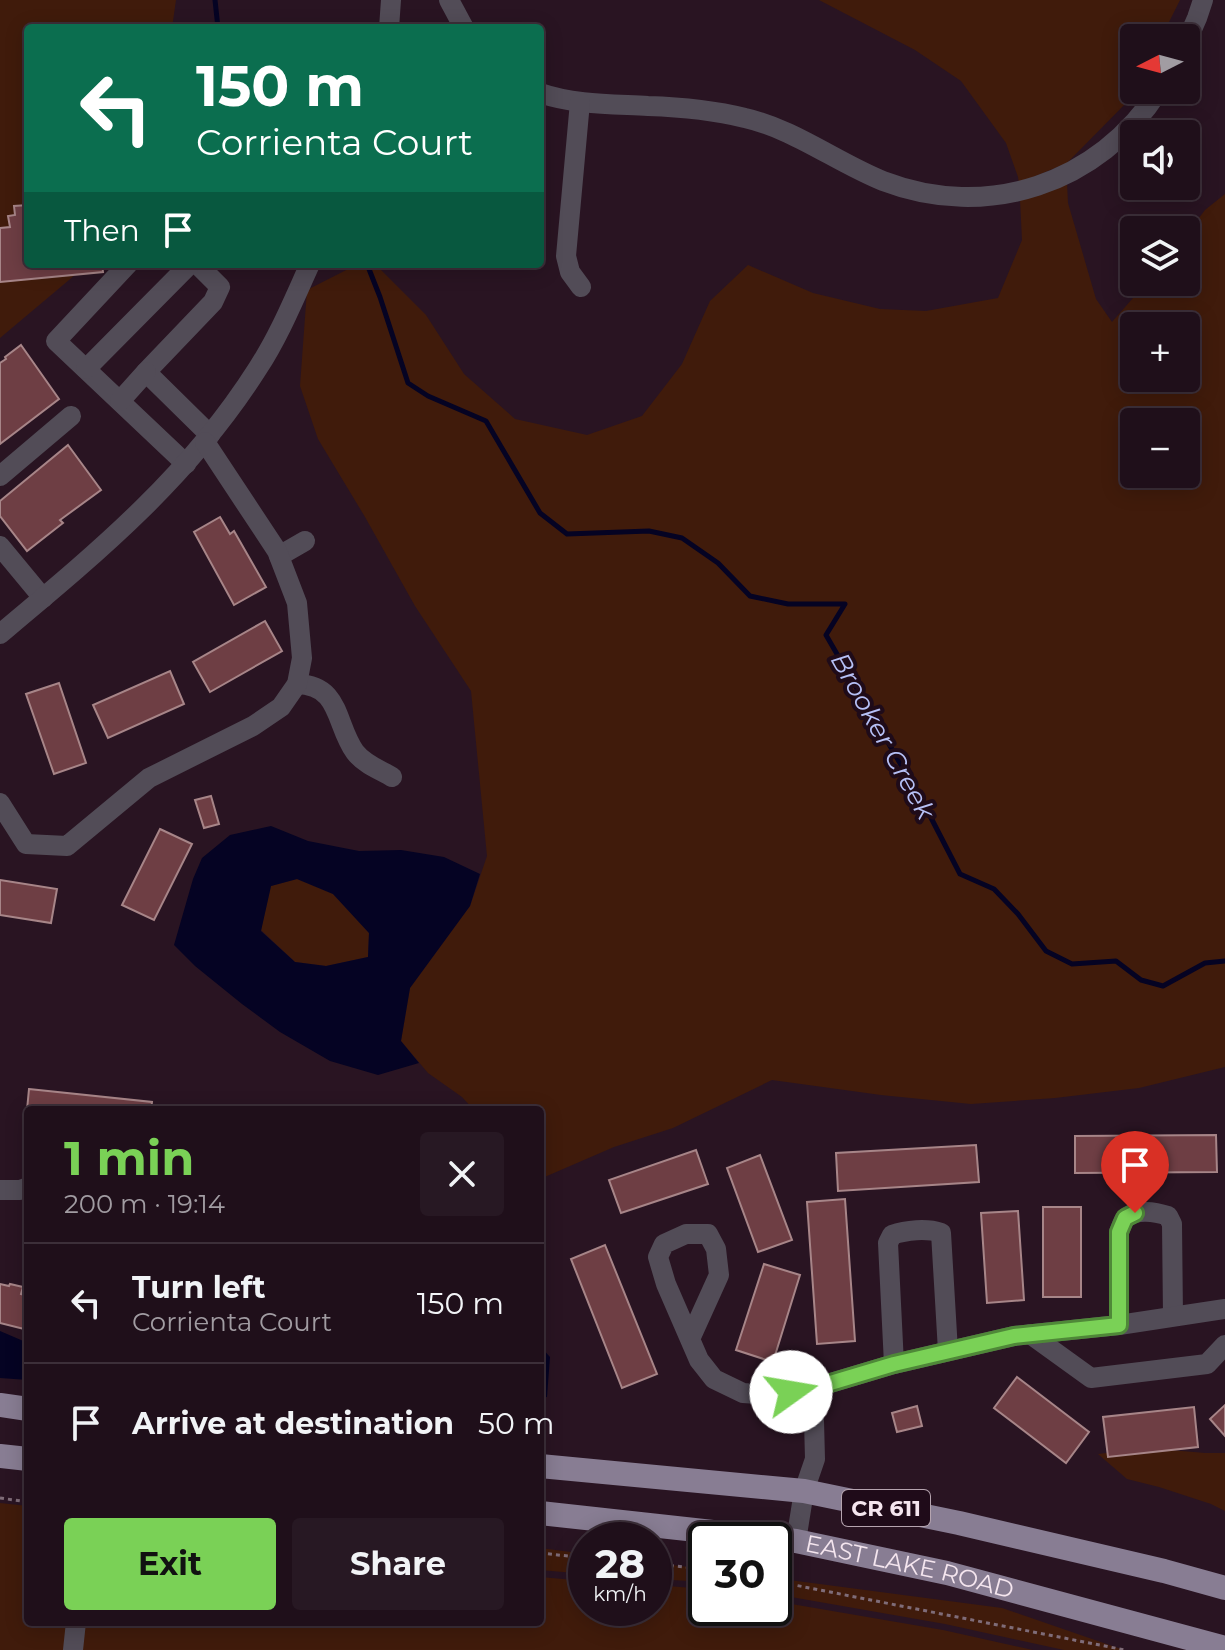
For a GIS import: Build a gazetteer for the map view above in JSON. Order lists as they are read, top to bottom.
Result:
{
  "streets": {
    "main road": ["CR 611", "EAST LAKE ROAD"]
  },
  "water": ["Brooker Creek"],
  "north": "left",
  "page": {
    "map_buttons": ["+", "−"],
    "turn": ["150 m", "Corrienta Court"],
    "then": "Then",
    "heading": ["1 min", "200 m · 19:14"],
    "list": [
      {
        "name": "Turn left",
        "note": "Corrienta Court",
        "value": "150 m"
      },
      {
        "name": "Arrive at destination",
        "value": "50 m"
      }
    ],
    "buttons": ["Exit", "Share"],
    "speed": "28 km/h",
    "limit": "30"
  }
}
